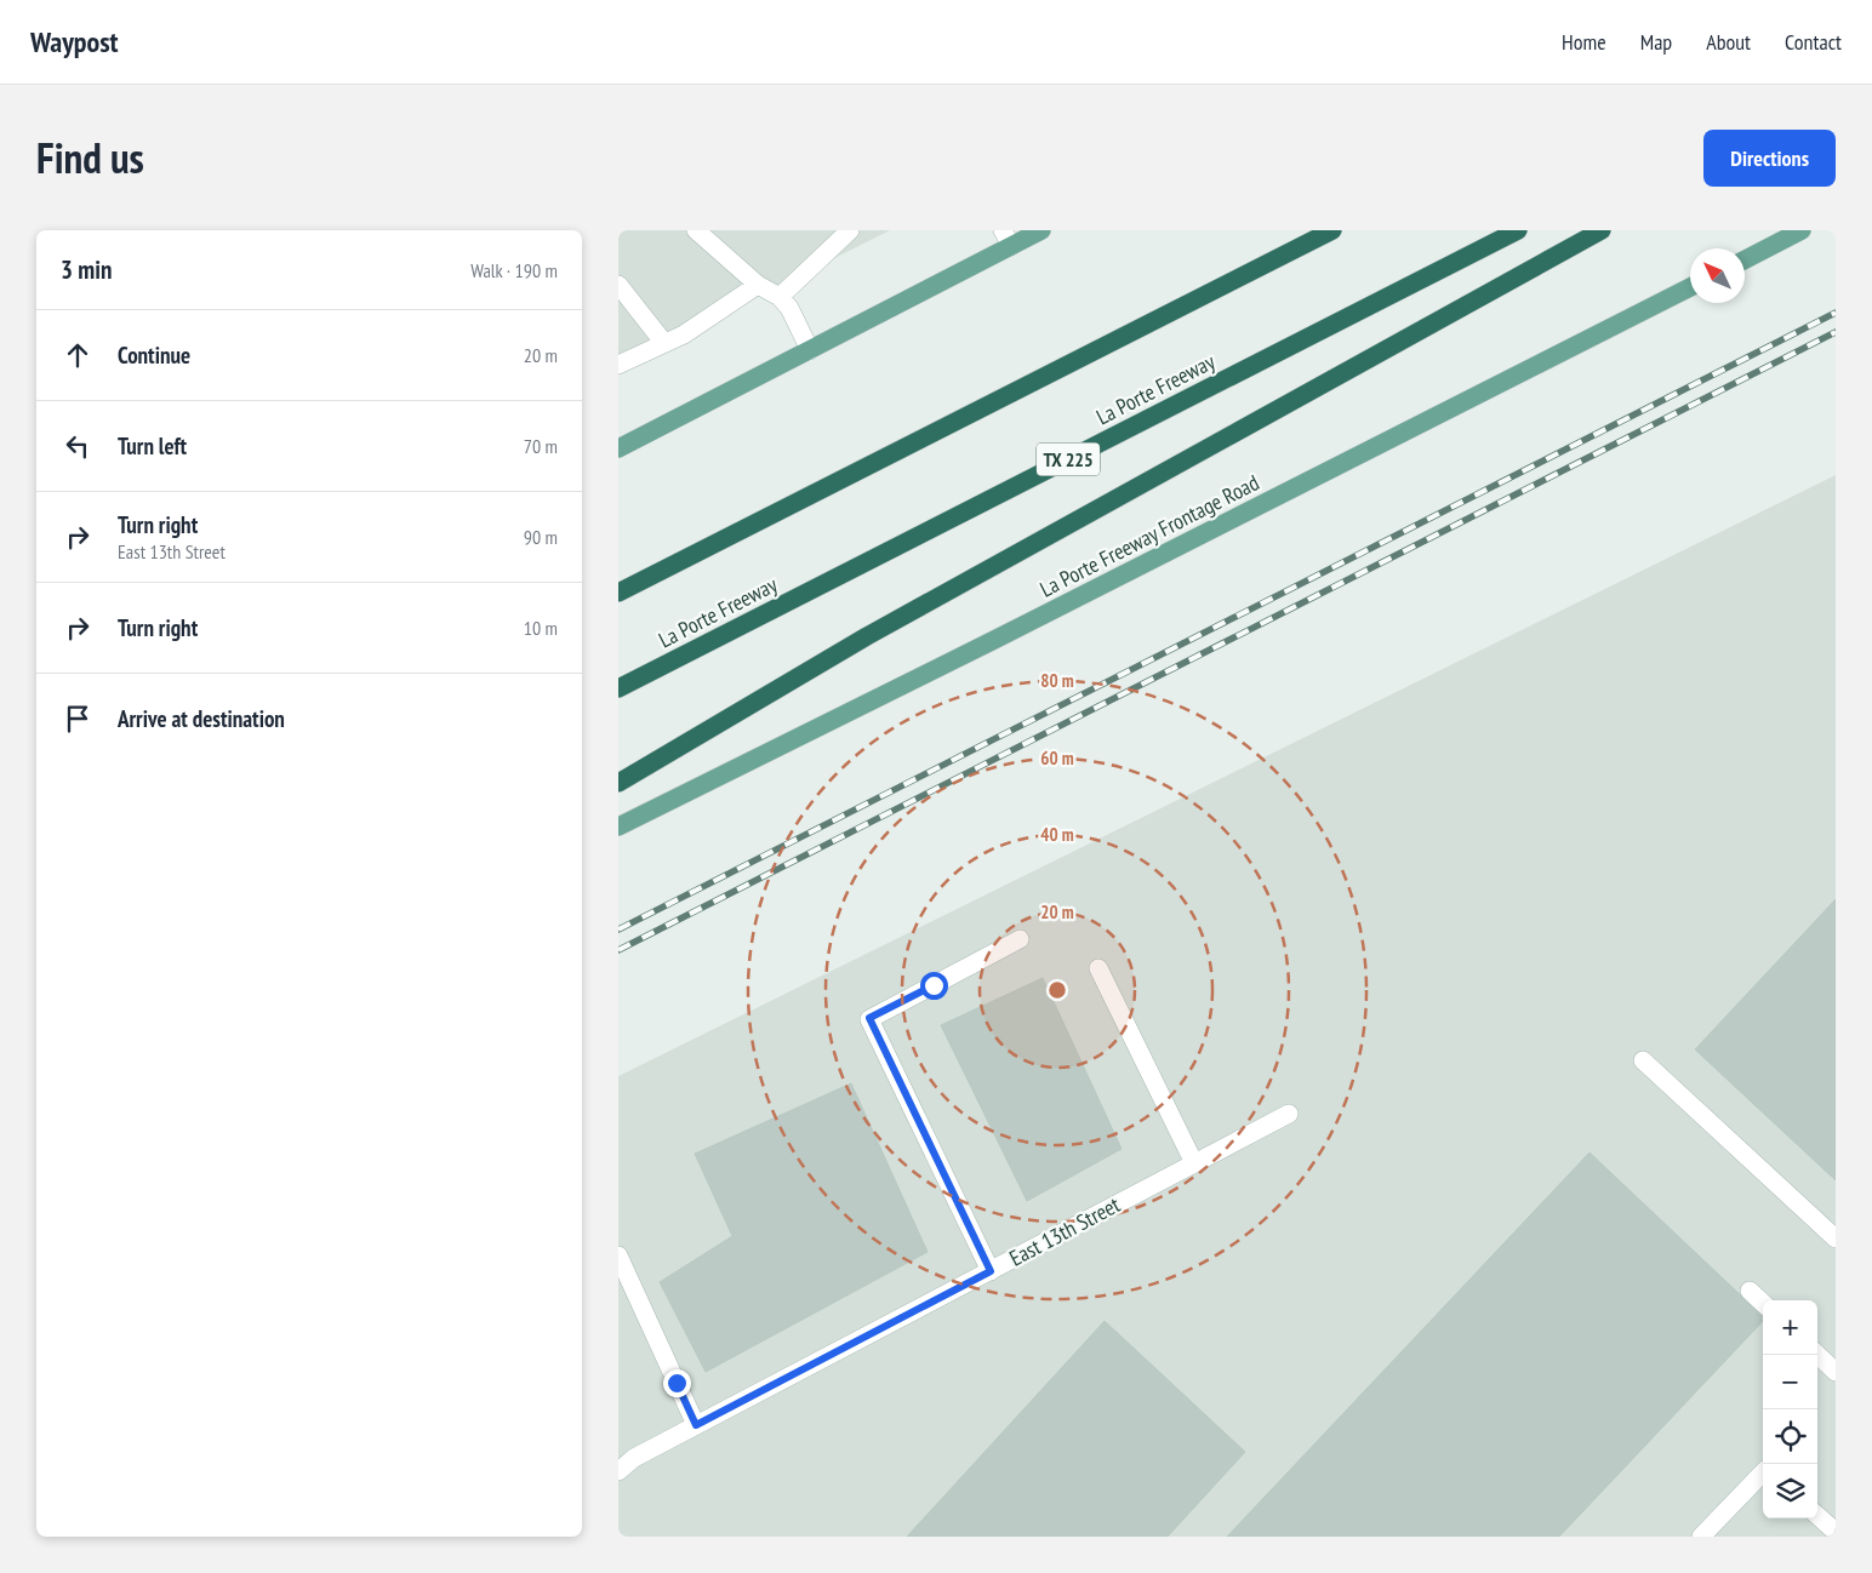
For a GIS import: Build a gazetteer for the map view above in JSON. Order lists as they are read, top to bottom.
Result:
{
  "streets": {
    "highway": ["La Porte Freeway", "TX 225"],
    "main road": ["La Porte Freeway Frontage Road"],
    "street": ["East 13th Street"]
  },
  "north": "top left",
  "page": {
    "header": "Waypost",
    "nav": [
      "Home",
      "Map",
      "About",
      "Contact"
    ],
    "title": "Find us",
    "buttons": "Directions",
    "heading": ["3 min", "Walk · 190 m"],
    "list": [
      ["Continue", "20 m"],
      ["Turn left", "70 m"],
      ["Turn right", "East 13th Street", "90 m"],
      ["Turn right", "10 m"],
      "Arrive at destination"
    ],
    "map_buttons": ["+", "−"]
  },
  "rings": [
    "80 m",
    "60 m",
    "40 m",
    "20 m"
  ]
}
